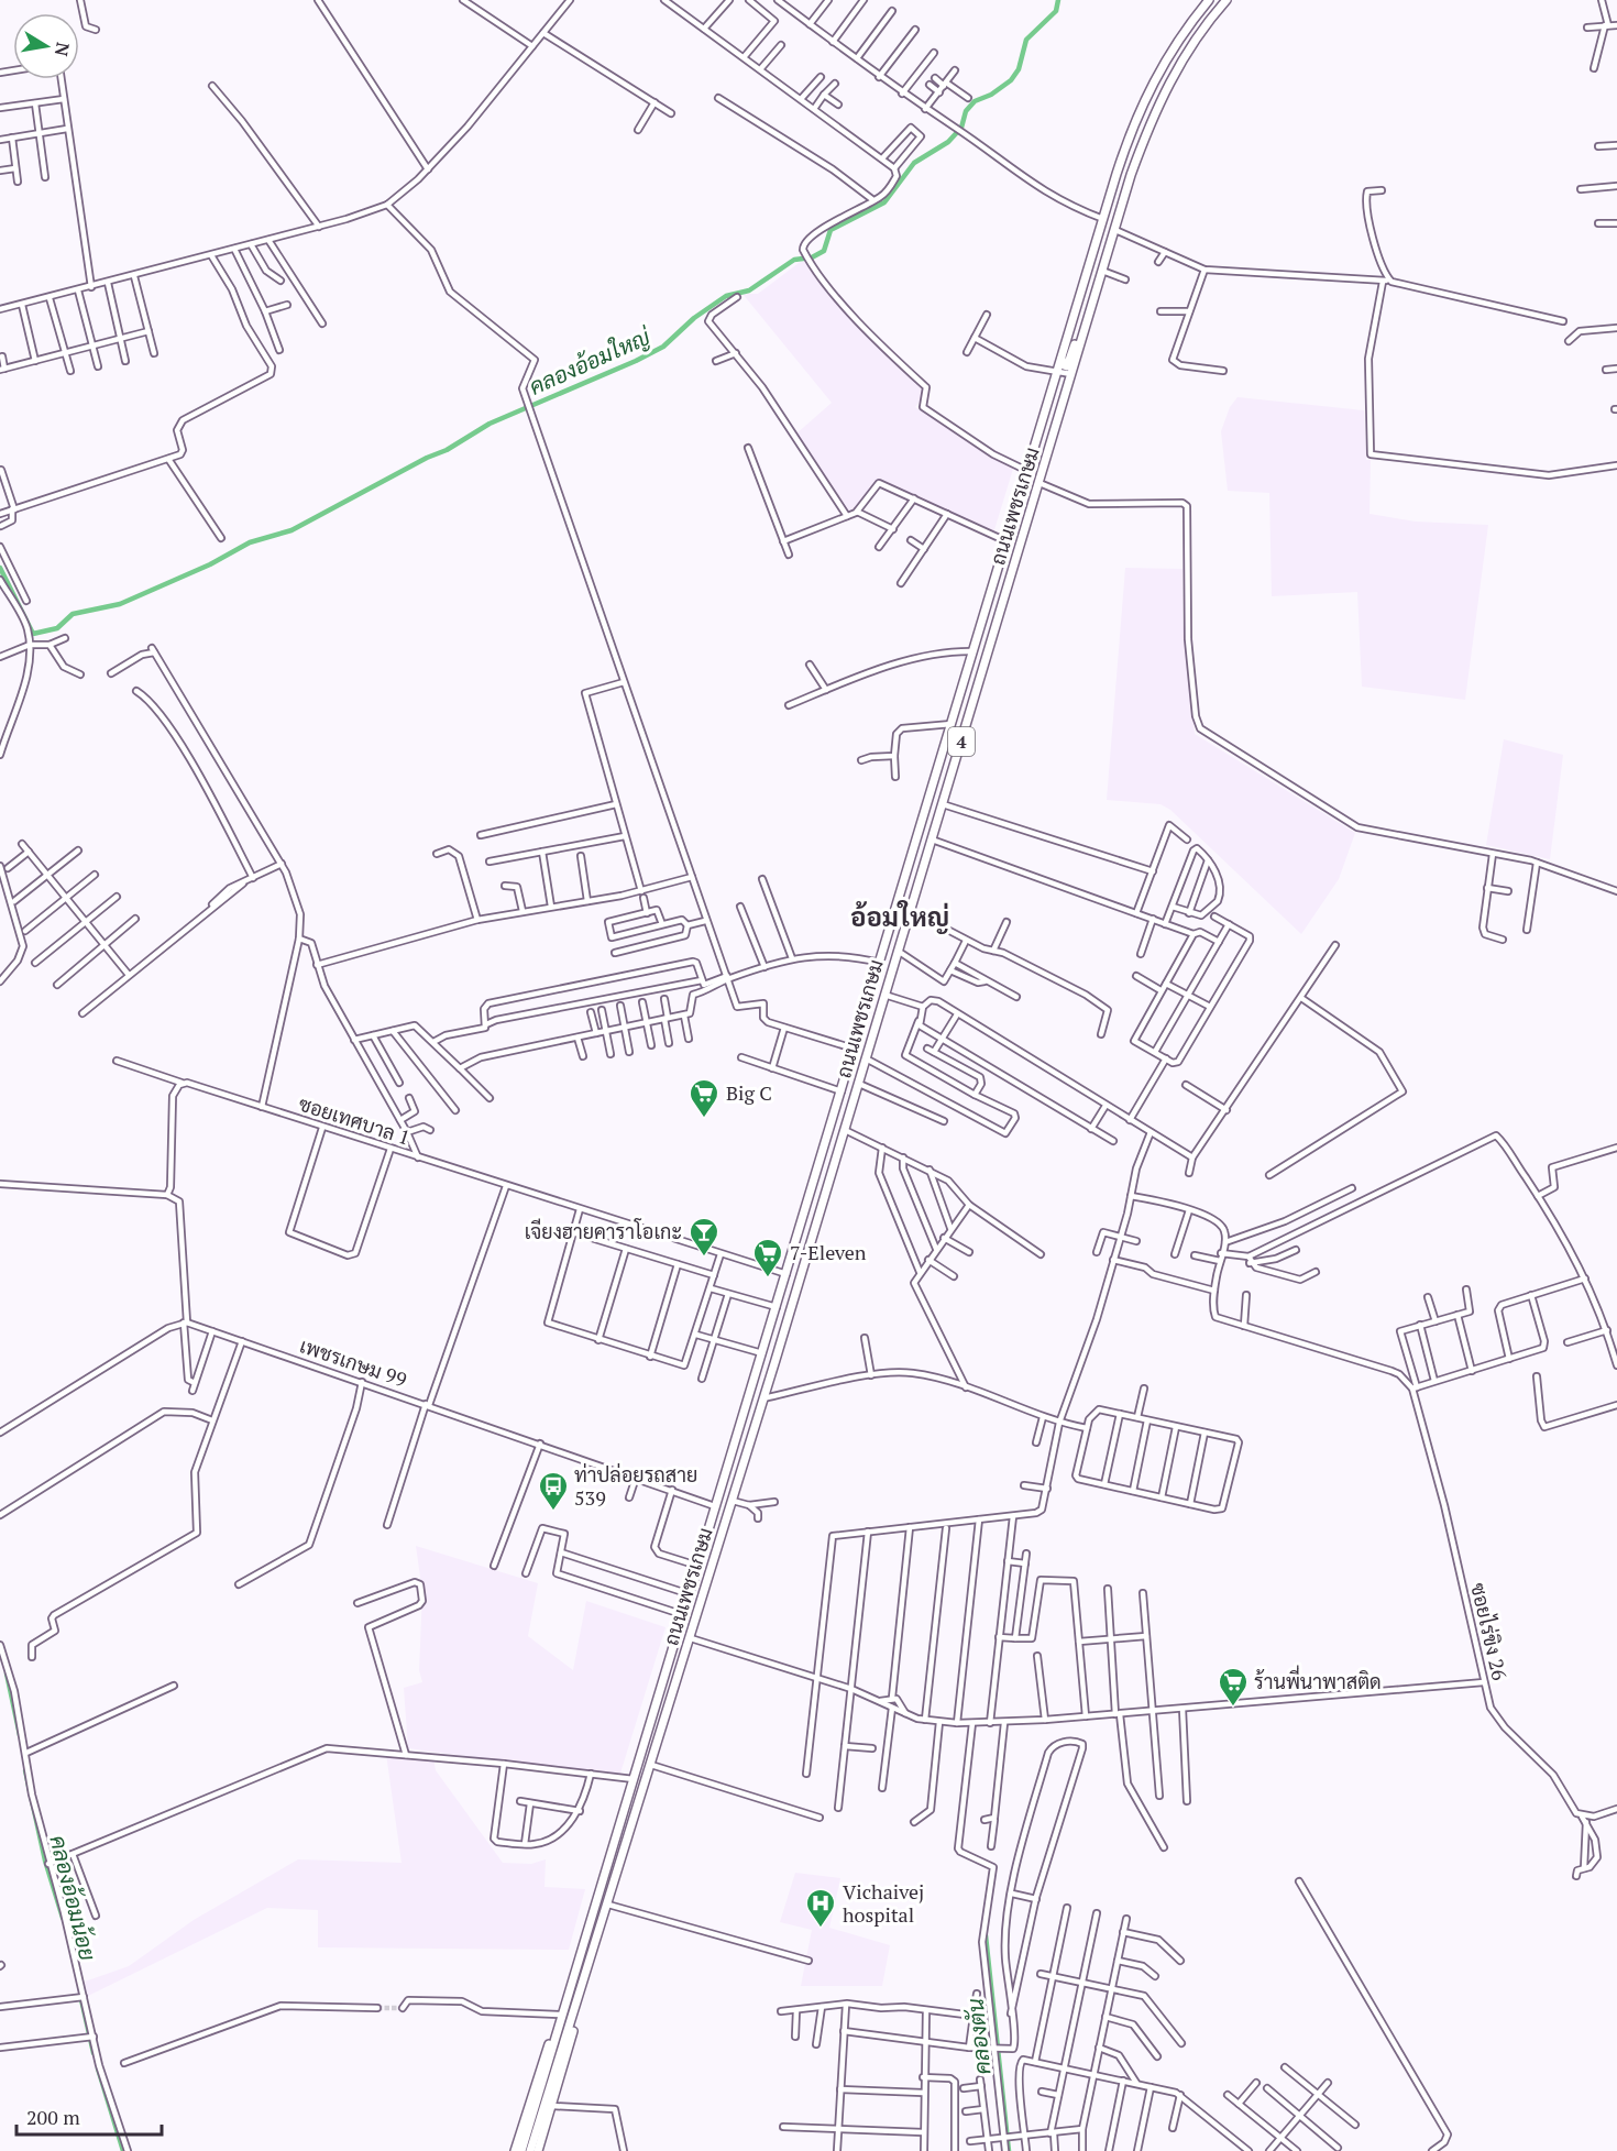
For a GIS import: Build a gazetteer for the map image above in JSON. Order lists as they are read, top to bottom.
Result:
{
  "streets": {
    "main road": ["ถนนเพชรเกษม", "4"],
    "street": ["ซอยเทศบาล 1", "เพชรเกษม 99", "ซอยไร่ขิง 26"]
  },
  "crossings": [
    ["ถนนเพชรเกษม", "ซอยเทศบาล 1"],
    ["ถนนเพชรเกษม", "เพชรเกษม 99"]
  ],
  "districts": ["อ้อมใหญ่"],
  "water": ["คลองอ้อมใหญ่", "คลองอ้อมน้อย", "คลองตัน"],
  "places": {
    "supermarket": ["Big C", "7-Eleven", "ร้านพี่นาพาสติด"],
    "bar": ["เจียงฮายคาราโอเกะ"],
    "bus stop": ["ท่าปล่อยรถสาย 539"],
    "hospital": ["Vichaivej hospital"]
  },
  "scale_bar": "200 m",
  "north": "right"
}
